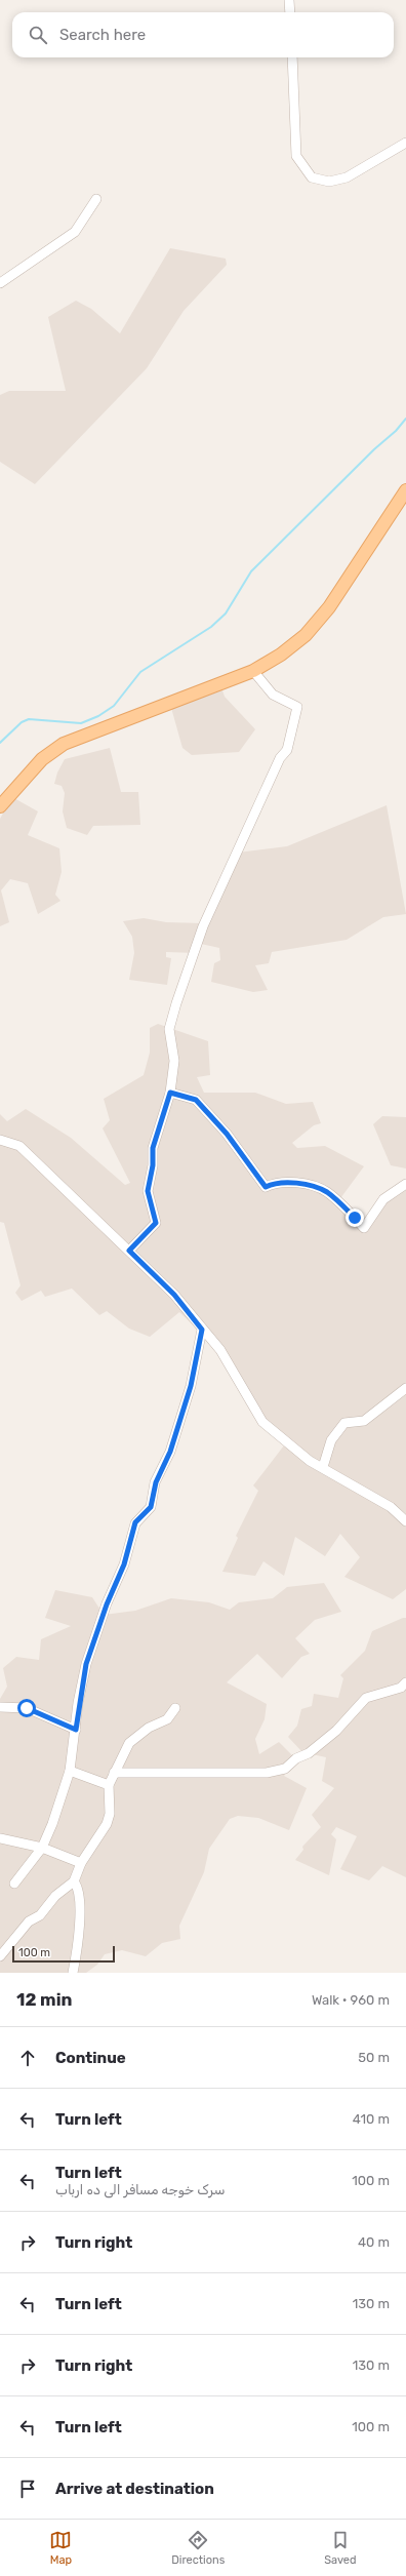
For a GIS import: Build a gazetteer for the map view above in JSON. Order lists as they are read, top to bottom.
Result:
{
  "scale_bar": "100 m",
  "page": {
    "search": "Search here",
    "scale": "100 m",
    "heading": ["12 min", "Walk · 960 m"],
    "list": [
      ["Continue", "50 m"],
      ["Turn left", "410 m"],
      ["Turn left", "سرک خوجه مسافر الی ده ارباب", "100 m"],
      ["Turn right", "40 m"],
      ["Turn left", "130 m"],
      ["Turn right", "130 m"],
      ["Turn left", "100 m"],
      "Arrive at destination"
    ],
    "nav": ["Map", "Directions", "Saved"]
  }
}
